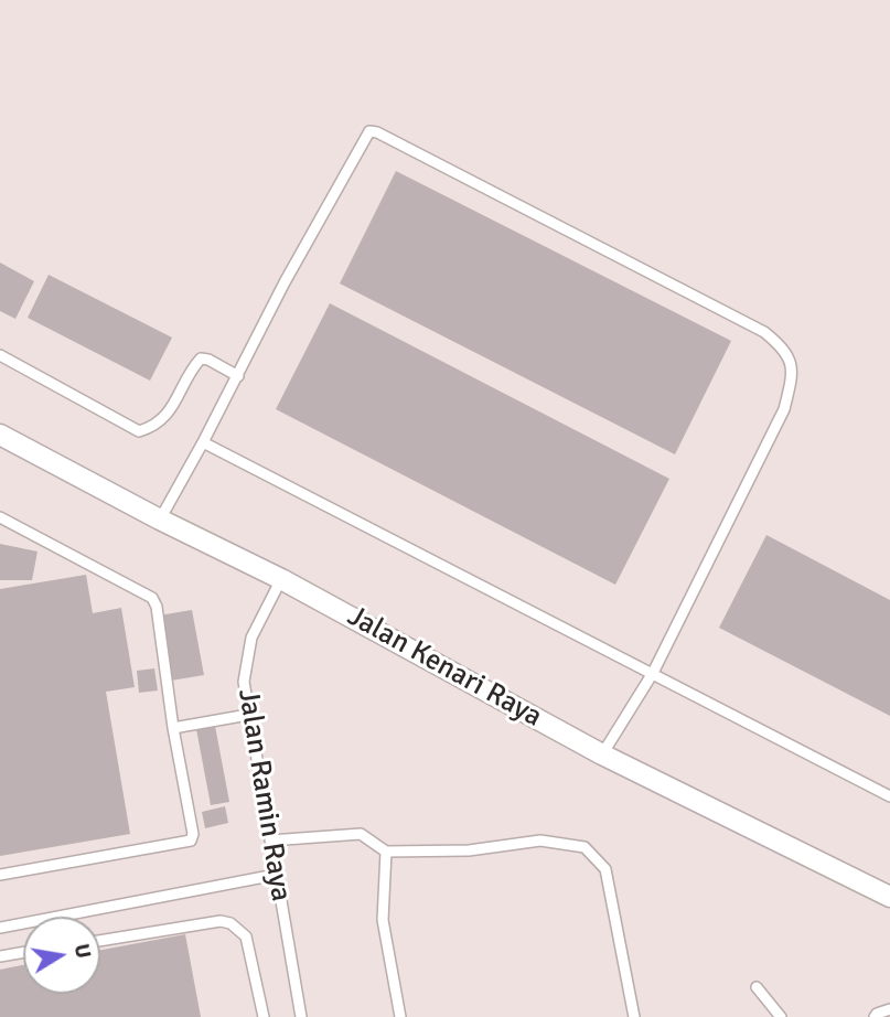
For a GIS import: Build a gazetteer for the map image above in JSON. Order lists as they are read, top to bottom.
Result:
{
  "streets": {
    "street": ["Jalan Kenari Raya"],
    "lane": ["Jalan Ramin Raya"]
  },
  "crossings": [
    ["Jalan Kenari Raya", "Jalan Ramin Raya"]
  ],
  "north": "right"
}
